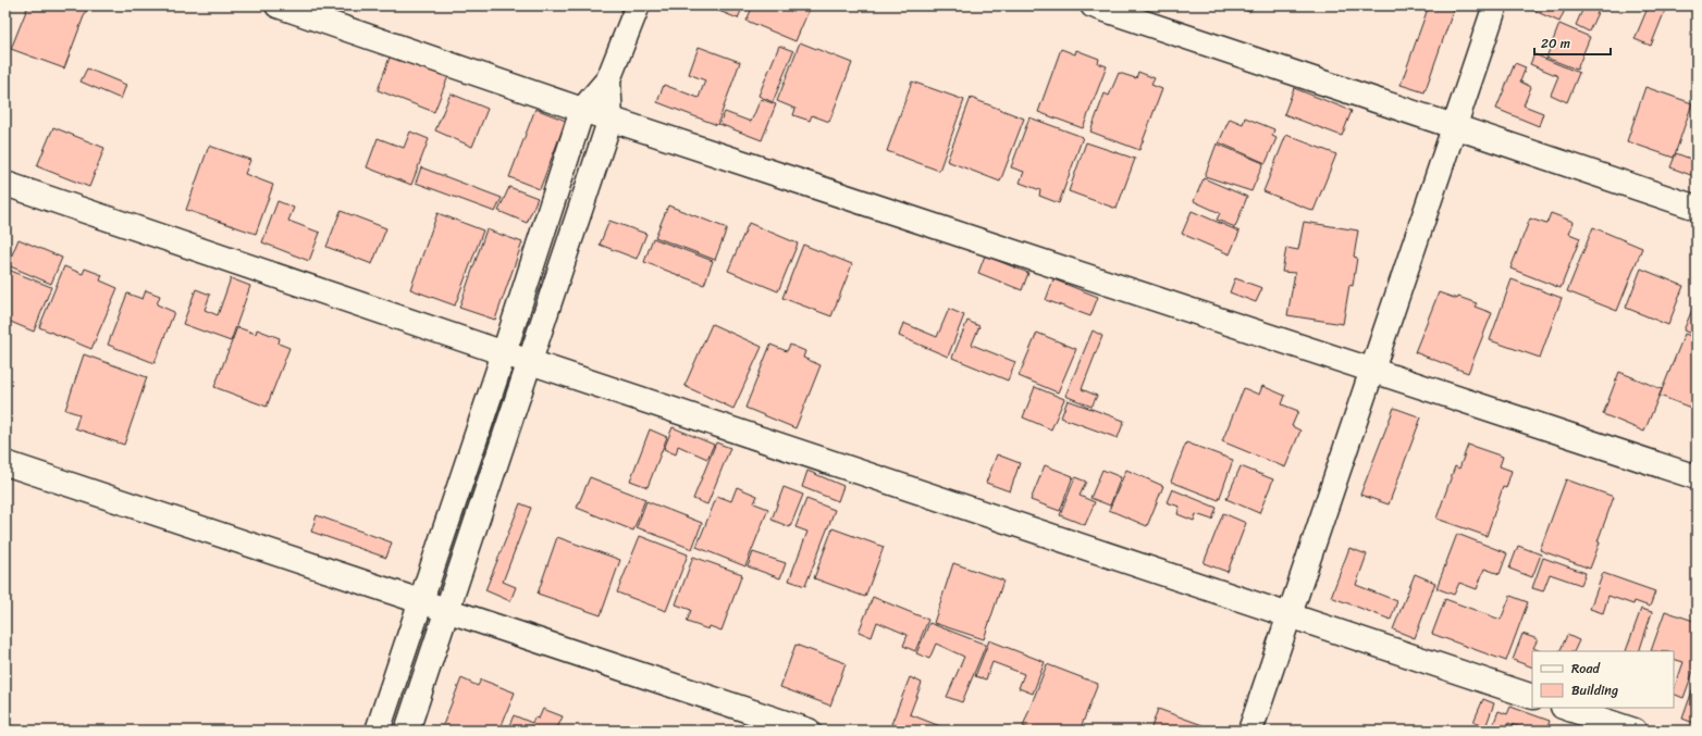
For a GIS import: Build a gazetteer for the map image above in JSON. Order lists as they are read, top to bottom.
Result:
{
  "legend": ["Road", "Building"],
  "scale_bar": "20 m"
}
